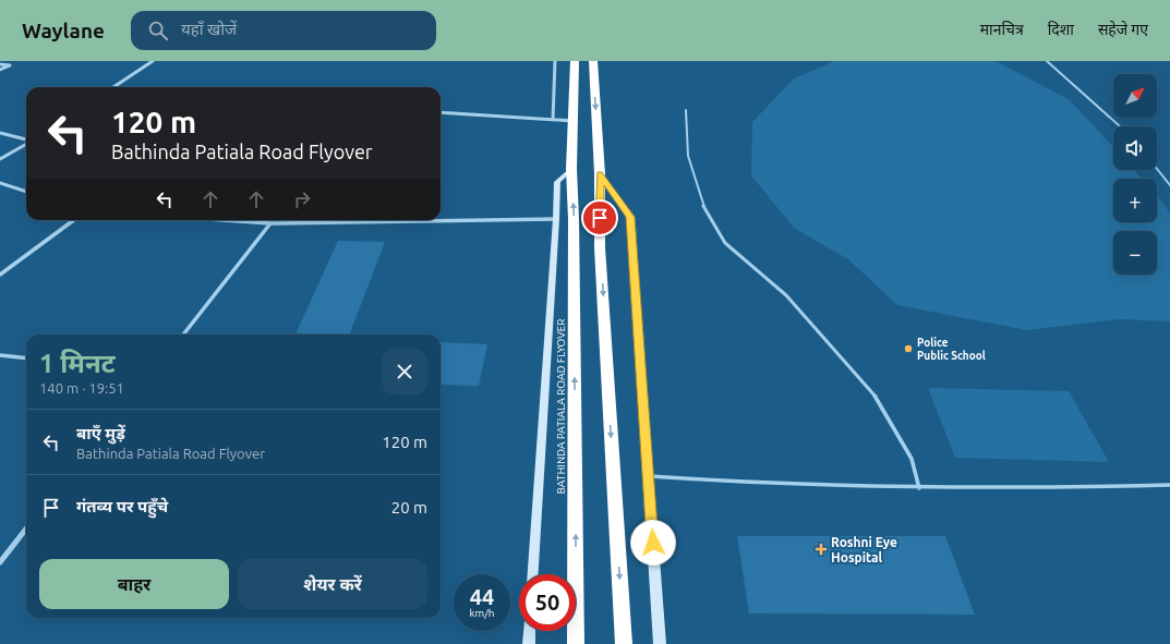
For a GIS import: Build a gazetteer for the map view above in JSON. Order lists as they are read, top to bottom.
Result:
{
  "streets": {
    "highway": ["BATHINDA PATIALA ROAD FLYOVER"]
  },
  "places": {
    "other": ["Police Public School"],
    "health": ["Roshni Eye Hospital"]
  },
  "north": "top right",
  "page": {
    "header": "Waylane",
    "search": "यहाँ खोजें",
    "nav": ["मानचित्र", "दिशा", "सहेजे गए"],
    "map_buttons": ["+", "−"],
    "turn": ["120 m", "Bathinda Patiala Road Flyover"],
    "heading": ["1 मिनट", "140 m · 19:51"],
    "list": [
      {
        "name": "बाएँ मुड़ें",
        "note": "Bathinda Patiala Road Flyover",
        "value": "120 m"
      },
      {
        "name": "गंतव्य पर पहुँचे",
        "value": "20 m"
      }
    ],
    "buttons": ["बाहर", "शेयर करें"],
    "speed": "44 km/h",
    "limit": "50"
  }
}
